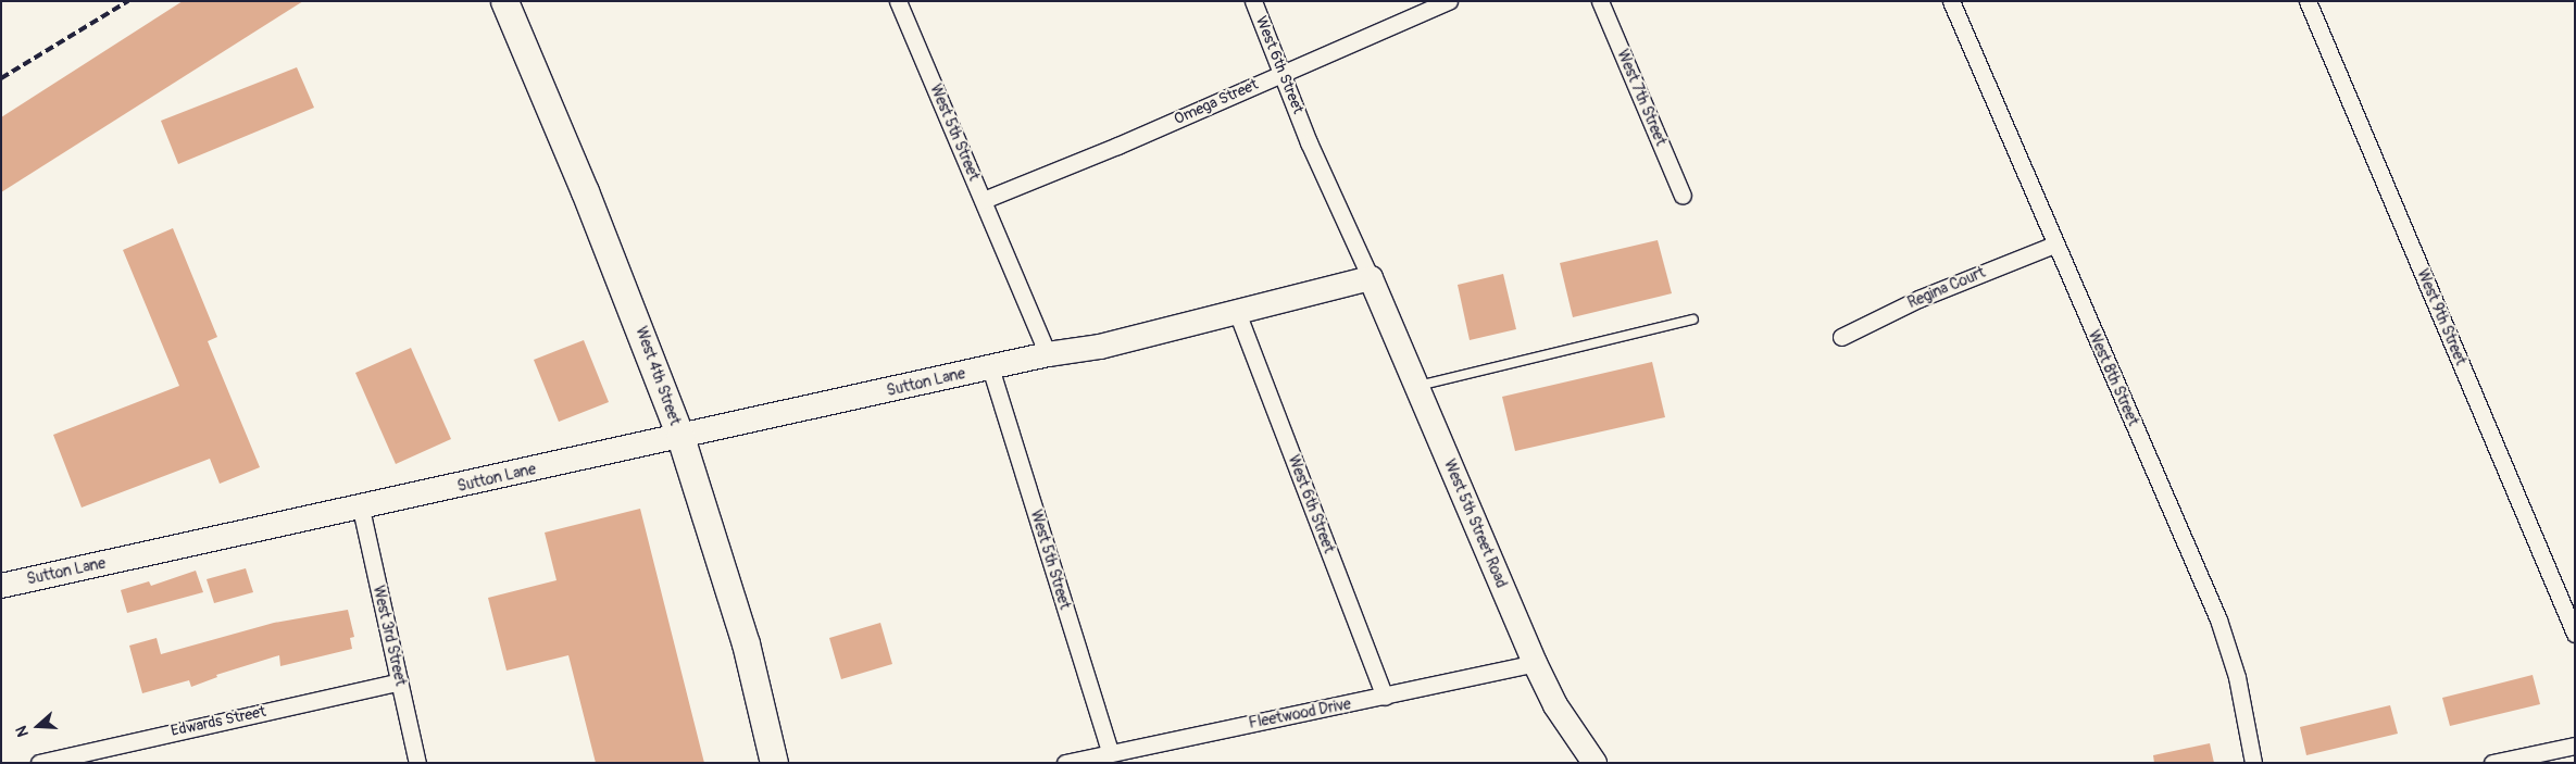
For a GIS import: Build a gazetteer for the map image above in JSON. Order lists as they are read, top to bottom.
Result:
{
  "streets": {
    "main road": ["West 4th Street"],
    "street": [
      "West 6th Street",
      "West 7th Street",
      "Omega Street",
      "West 5th Street",
      "Regina Court",
      "West 9th Street",
      "West 8th Street",
      "Sutton Lane",
      "West 5th Street Road",
      "West 3rd Street",
      "Fleetwood Drive",
      "Edwards Street"
    ]
  },
  "crossings": [
    ["West 6th Street", "Omega Street"],
    ["West 6th Street", "West 5th Street Road"],
    ["West 6th Street", "Fleetwood Drive"],
    ["Omega Street", "West 5th Street"],
    ["West 5th Street", "Sutton Lane"],
    ["West 5th Street", "Fleetwood Drive"],
    ["Regina Court", "West 8th Street"],
    ["West 4th Street", "Sutton Lane"],
    ["Sutton Lane", "West 3rd Street"],
    ["West 5th Street Road", "Fleetwood Drive"],
    ["West 3rd Street", "Edwards Street"]
  ],
  "north": "left"
}
